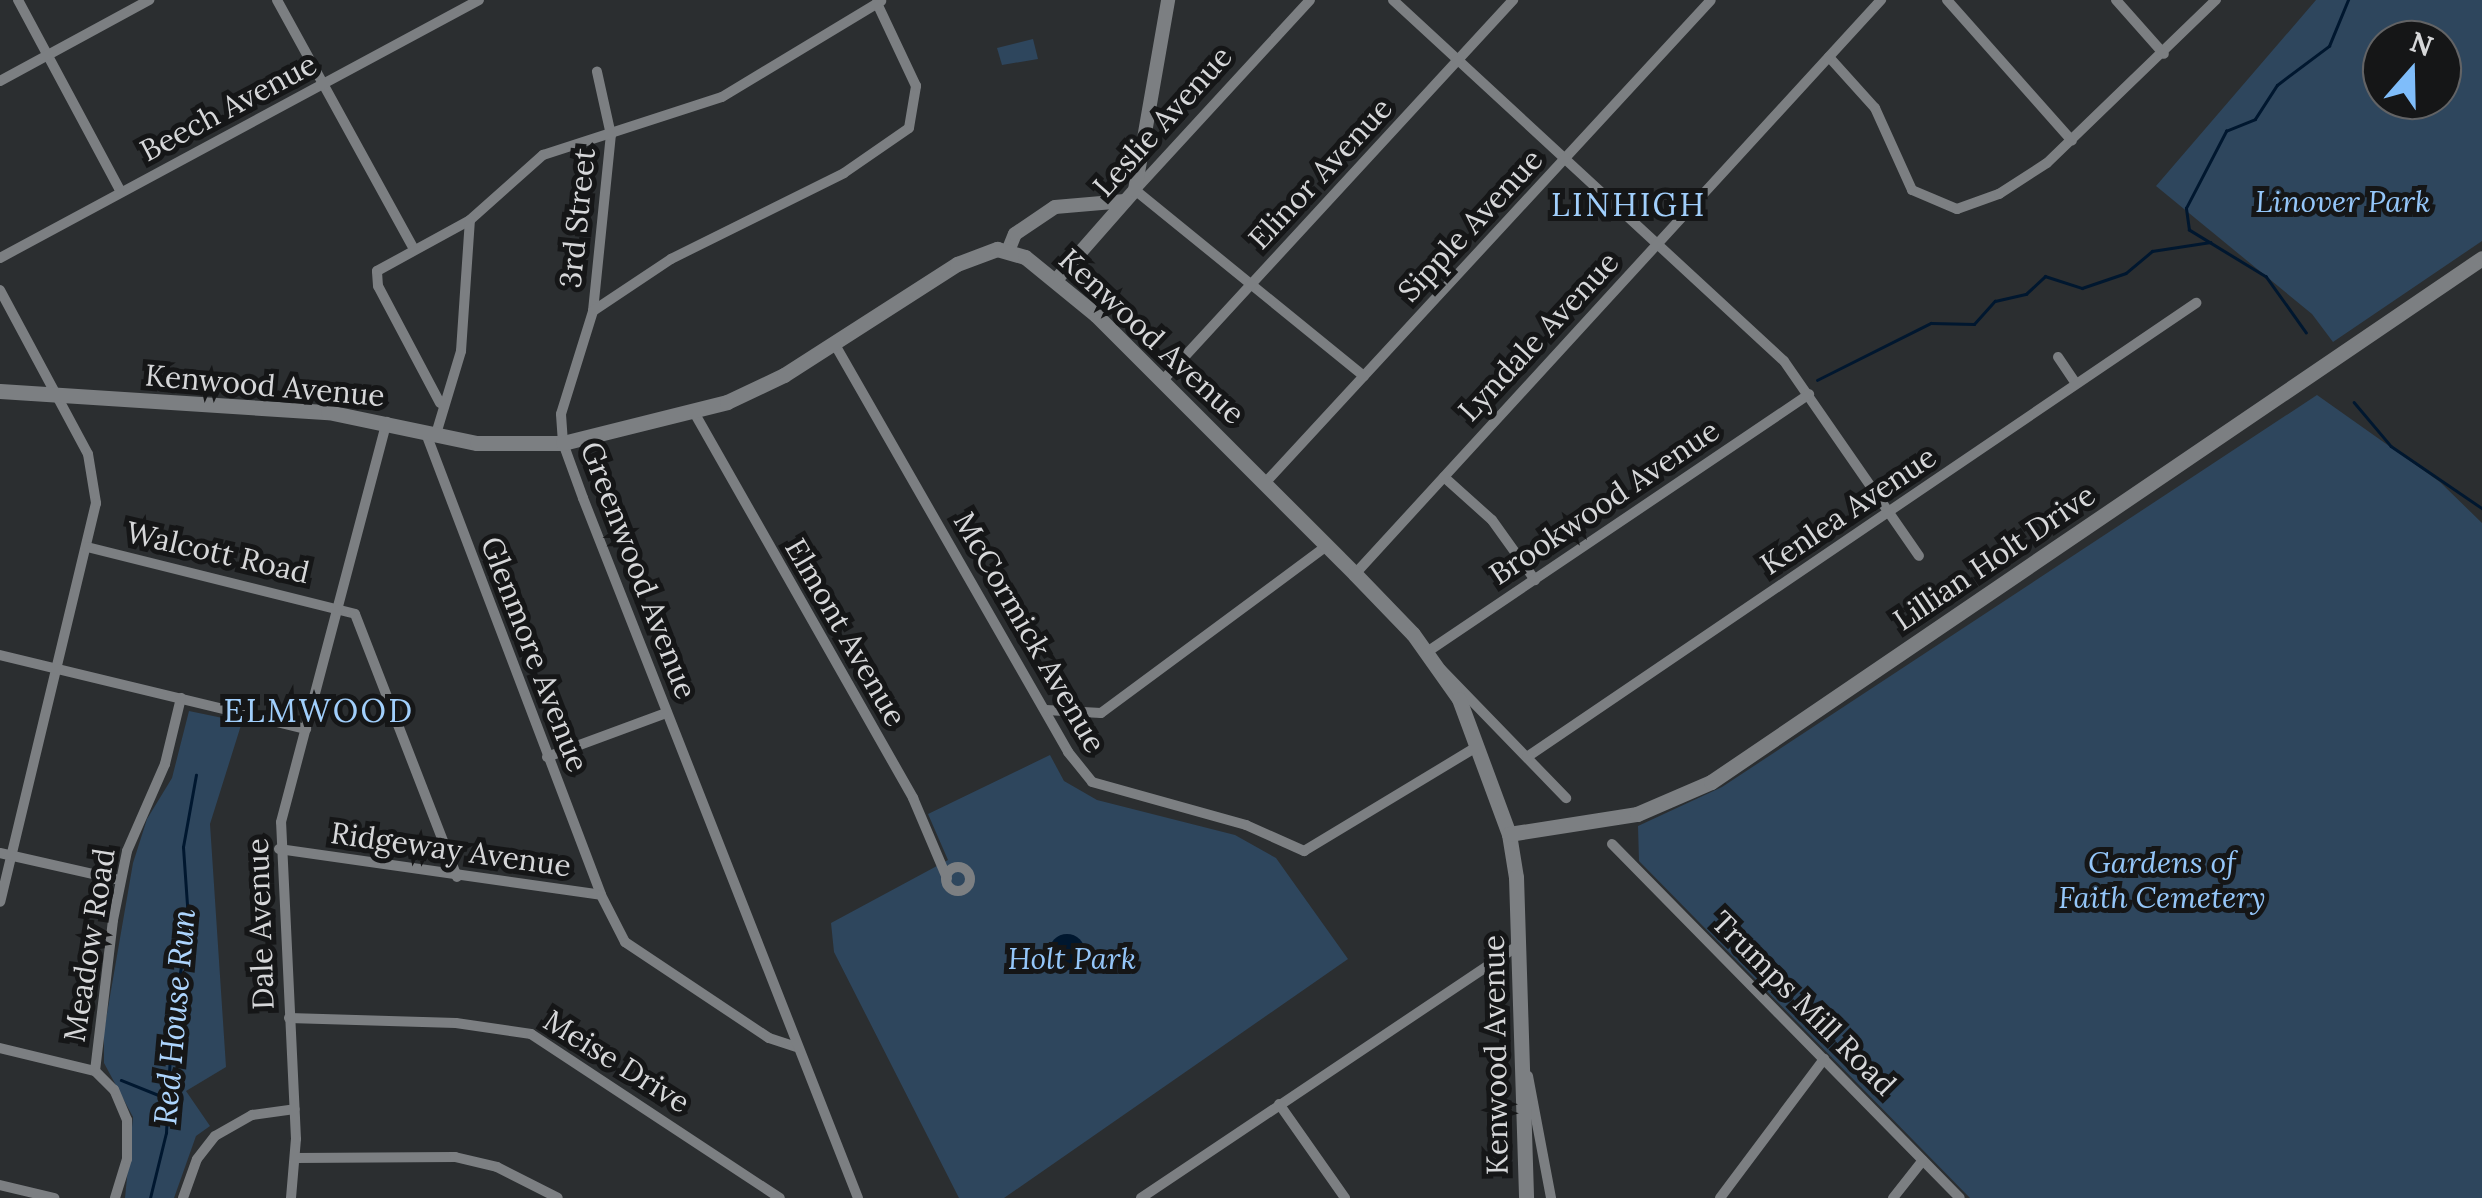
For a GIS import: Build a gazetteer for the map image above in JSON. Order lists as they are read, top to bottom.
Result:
{
  "streets": {
    "main road": ["Kenwood Avenue", "Lillian Holt Drive"],
    "street": [
      "Beech Avenue",
      "Leslie Avenue",
      "Elinor Avenue",
      "3rd Street",
      "Sipple Avenue",
      "Lyndale Avenue",
      "Brookwood Avenue",
      "Kenlea Avenue",
      "Walcott Road",
      "Greenwood Avenue",
      "Elmont Avenue",
      "McCormick Avenue",
      "Glenmore Avenue",
      "Ridgeway Avenue",
      "Dale Avenue",
      "Meadow Road",
      "Trumps Mill Road",
      "Meise Drive"
    ]
  },
  "crossings": [
    ["Leslie Avenue", "Kenwood Avenue"],
    ["Elinor Avenue", "Kenwood Avenue"],
    ["3rd Street", "Greenwood Avenue"],
    ["Sipple Avenue", "Kenwood Avenue"],
    ["Kenwood Avenue", "Lyndale Avenue"],
    ["Kenwood Avenue", "Brookwood Avenue"],
    ["Kenwood Avenue", "Lillian Holt Drive"],
    ["Kenwood Avenue", "Greenwood Avenue"],
    ["Kenwood Avenue", "Elmont Avenue"],
    ["Kenwood Avenue", "McCormick Avenue"],
    ["Kenwood Avenue", "Glenmore Avenue"],
    ["Kenwood Avenue", "Dale Avenue"],
    ["Walcott Road", "Dale Avenue"],
    ["Greenwood Avenue", "Ridgeway Avenue"],
    ["Glenmore Avenue", "Ridgeway Avenue"],
    ["Ridgeway Avenue", "Dale Avenue"],
    ["Dale Avenue", "Meise Drive"]
  ],
  "districts": ["LINHIGH", "ELMWOOD"],
  "water": ["Red House Run"],
  "parks": ["Linover Park", "Gardens of Faith Cemetery", "Holt Park"],
  "north": "top"
}
